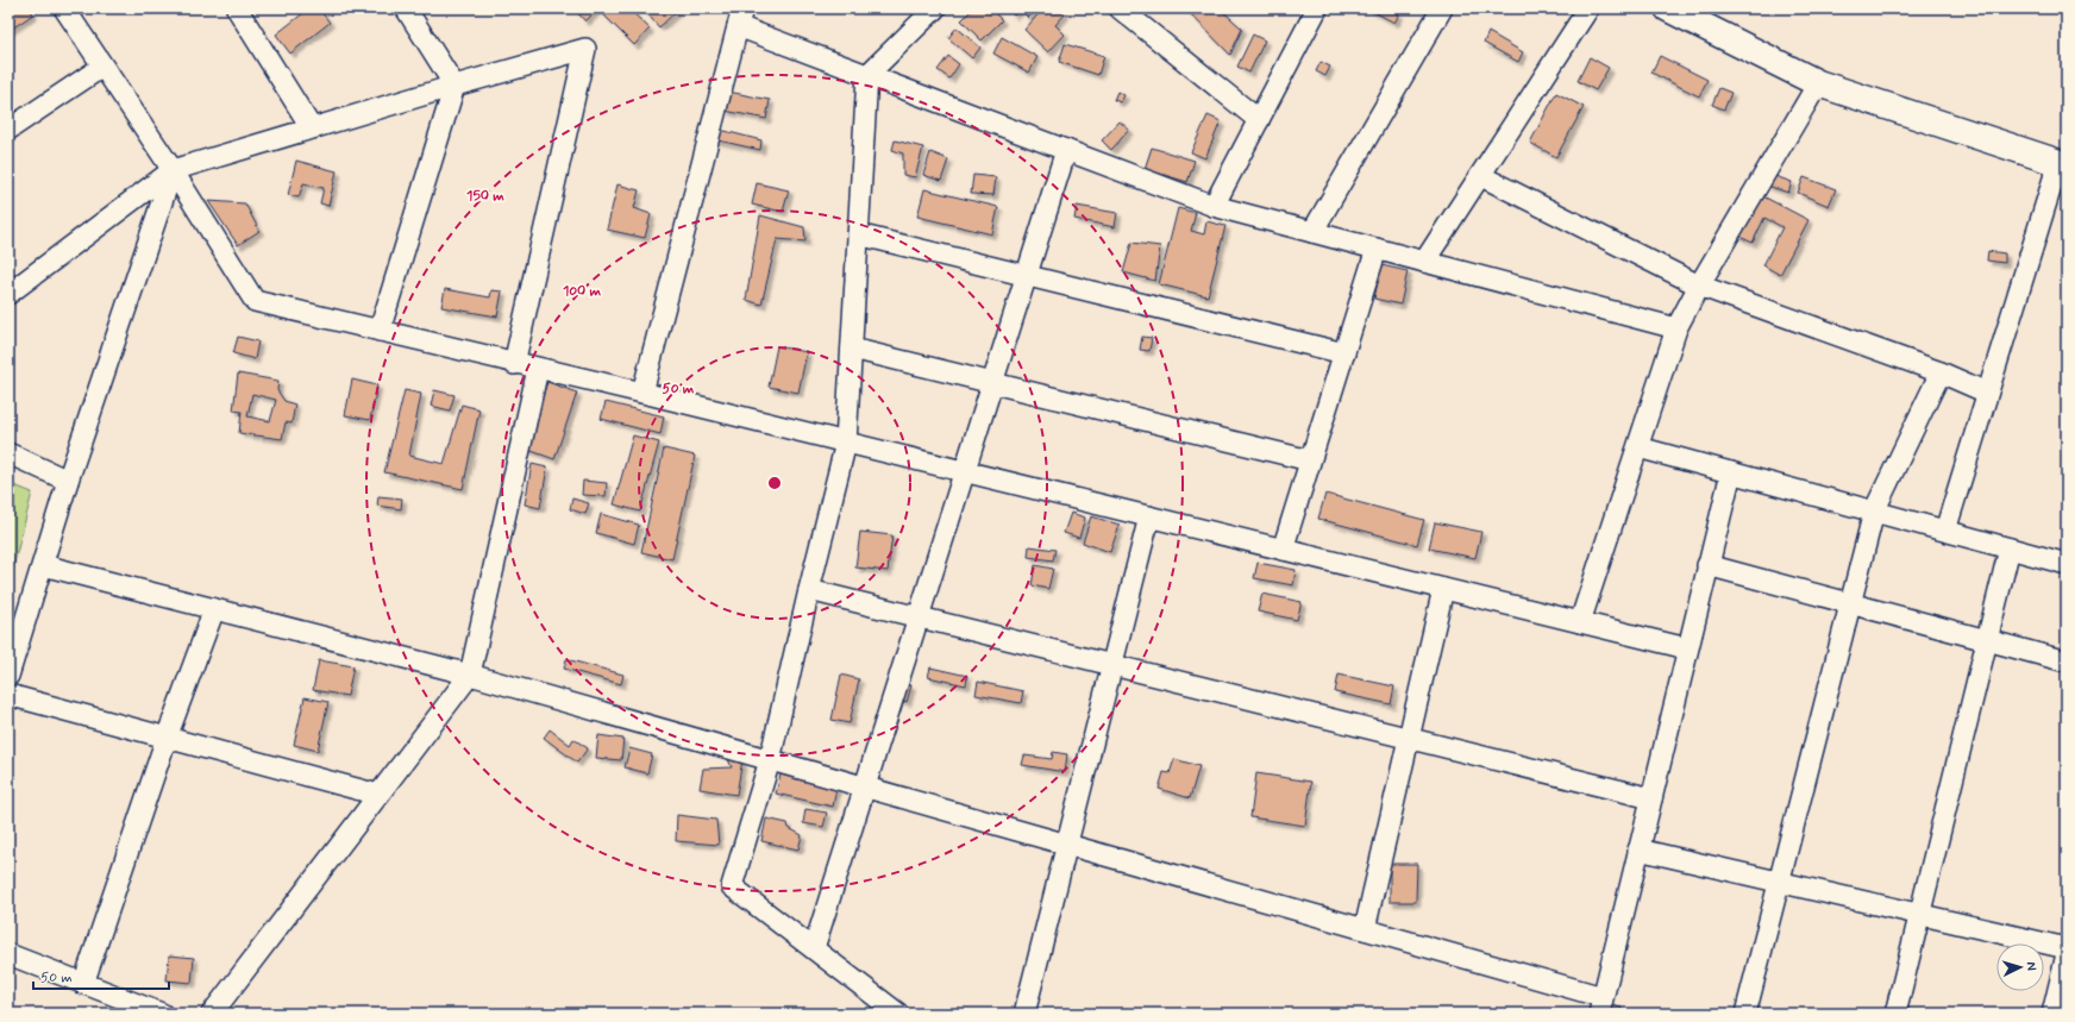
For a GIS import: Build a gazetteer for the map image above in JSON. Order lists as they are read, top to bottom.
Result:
{
  "scale_bar": "50 m",
  "north": "right",
  "rings": ["150 m", "100 m", "50 m"]
}
